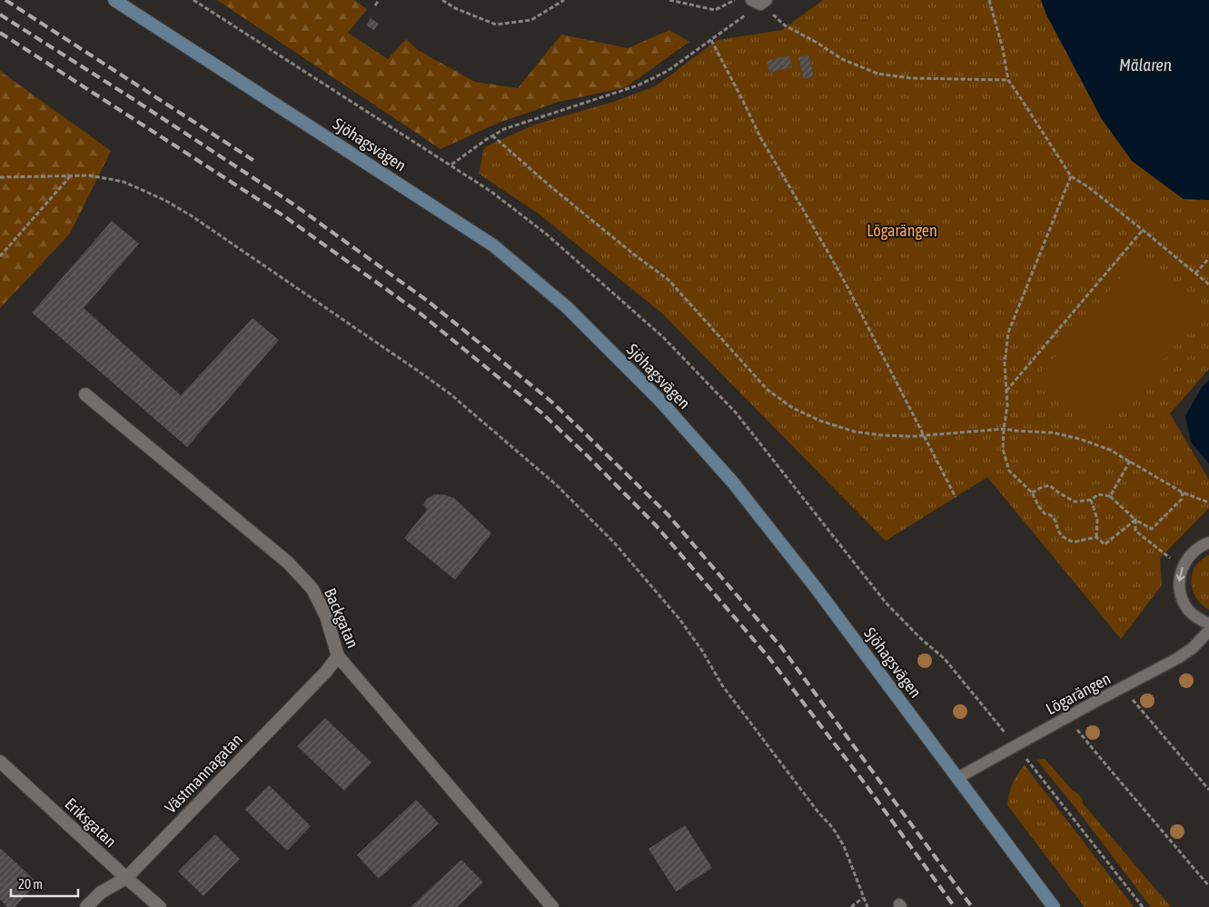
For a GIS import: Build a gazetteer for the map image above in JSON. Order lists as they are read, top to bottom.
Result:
{
  "streets": {
    "main road": ["Sjöhagsvägen"],
    "street": ["Backgatan", "Västmannagatan", "Eriksgatan"],
    "lane": ["Lögarängen"]
  },
  "crossings": [
    ["Sjöhagsvägen", "Lögarängen"],
    ["Backgatan", "Västmannagatan"],
    ["Västmannagatan", "Eriksgatan"]
  ],
  "water": ["Mälaren"],
  "parks": ["Lögarängen"],
  "scale_bar": "20 m"
}
